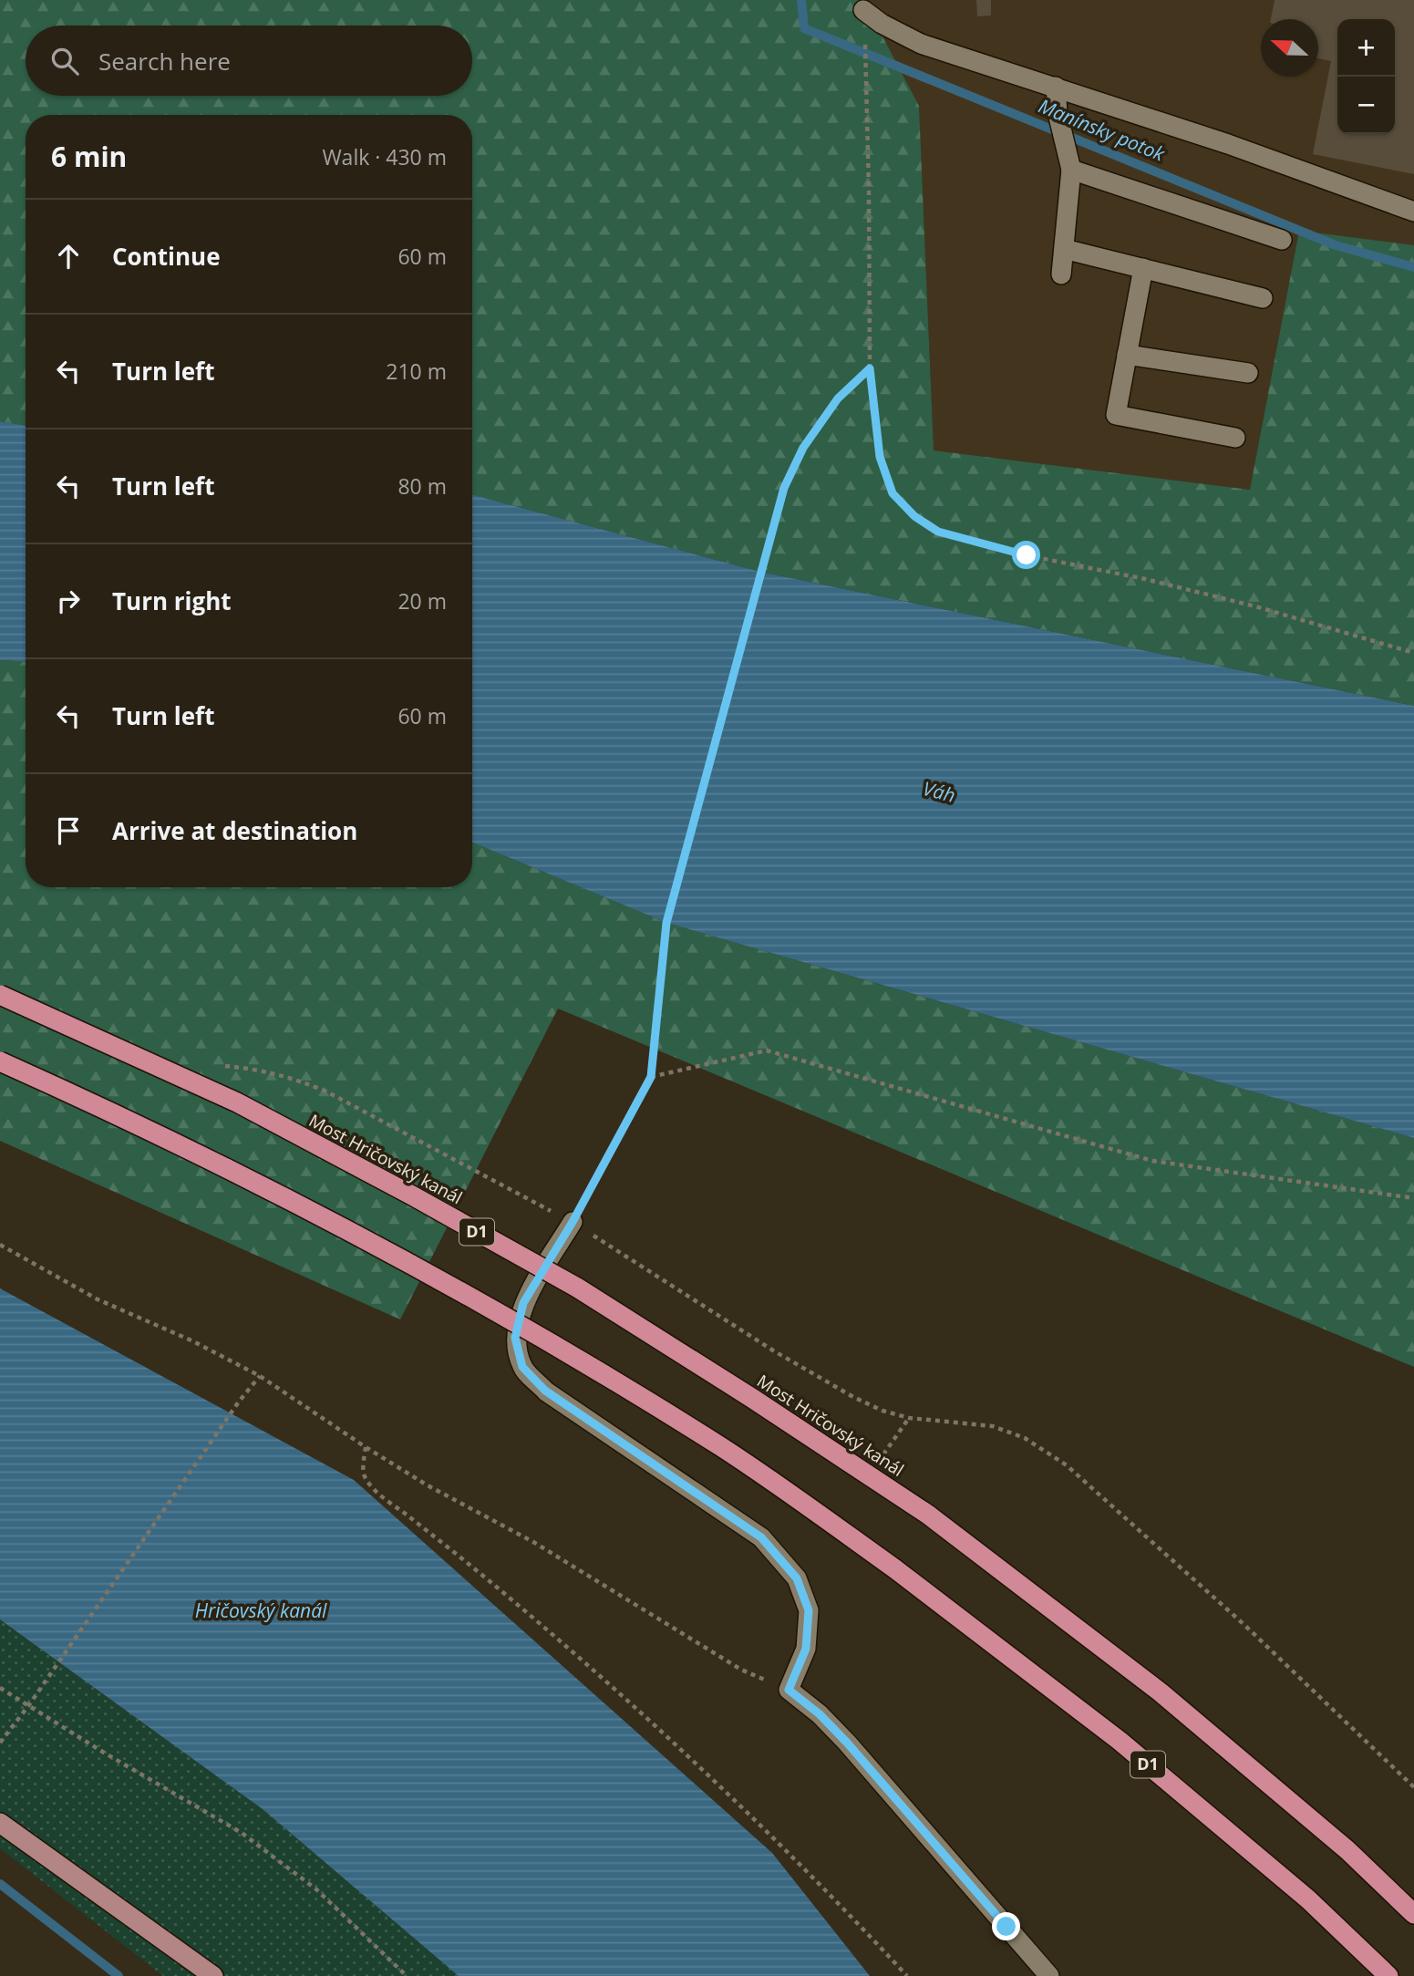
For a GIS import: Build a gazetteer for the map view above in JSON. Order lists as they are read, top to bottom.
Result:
{
  "streets": {
    "highway": ["Most Hričovský kanál", "D1"]
  },
  "water": ["Manínsky potok", "Váh", "Hričovský kanál"],
  "north": "left",
  "page": {
    "map_buttons": ["+", "−"],
    "search": "Search here",
    "heading": ["6 min", "Walk · 430 m"],
    "list": [
      ["Continue", "60 m"],
      ["Turn left", "210 m"],
      ["Turn left", "80 m"],
      ["Turn right", "20 m"],
      ["Turn left", "60 m"],
      "Arrive at destination"
    ]
  }
}
